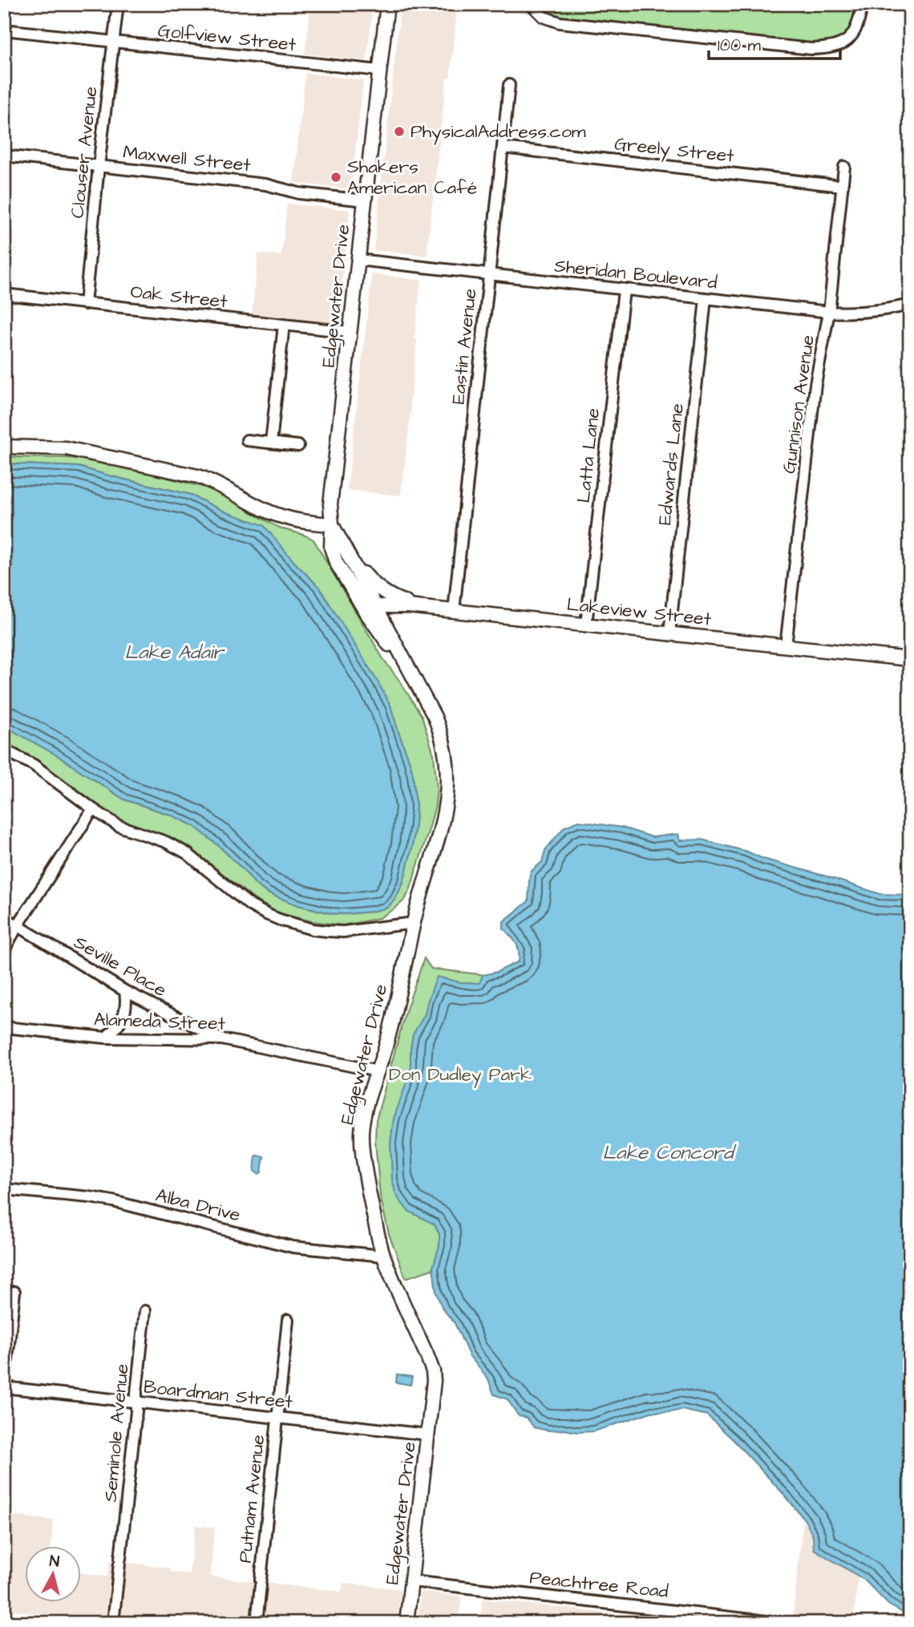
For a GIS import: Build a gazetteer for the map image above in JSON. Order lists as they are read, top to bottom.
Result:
{
  "streets": {
    "street": [
      "Golfview Street",
      "Greely Street",
      "Clouser Avenue",
      "Maxwell Street",
      "Sheridan Boulevard",
      "Edgewater Drive",
      "Oak Street",
      "Eastin Avenue",
      "Gunnison Avenue",
      "Latta Lane",
      "Edwards Lane",
      "Lakeview Street",
      "Seville Place",
      "Alameda Street",
      "Alba Drive",
      "Boardman Street",
      "Seminole Avenue",
      "Putnam Avenue",
      "Peachtree Road"
    ]
  },
  "crossings": [
    ["Golfview Street", "Clouser Avenue"],
    ["Golfview Street", "Edgewater Drive"],
    ["Greely Street", "Eastin Avenue"],
    ["Greely Street", "Gunnison Avenue"],
    ["Clouser Avenue", "Maxwell Street"],
    ["Clouser Avenue", "Oak Street"],
    ["Maxwell Street", "Edgewater Drive"],
    ["Sheridan Boulevard", "Edgewater Drive"],
    ["Sheridan Boulevard", "Eastin Avenue"],
    ["Sheridan Boulevard", "Gunnison Avenue"],
    ["Sheridan Boulevard", "Latta Lane"],
    ["Sheridan Boulevard", "Edwards Lane"],
    ["Edgewater Drive", "Oak Street"],
    ["Edgewater Drive", "Lakeview Street"],
    ["Edgewater Drive", "Alameda Street"],
    ["Edgewater Drive", "Alba Drive"],
    ["Edgewater Drive", "Boardman Street"],
    ["Edgewater Drive", "Peachtree Road"],
    ["Eastin Avenue", "Lakeview Street"],
    ["Gunnison Avenue", "Lakeview Street"],
    ["Latta Lane", "Lakeview Street"],
    ["Edwards Lane", "Lakeview Street"],
    ["Seville Place", "Alameda Street"],
    ["Boardman Street", "Seminole Avenue"],
    ["Boardman Street", "Putnam Avenue"]
  ],
  "water": ["Lake Adair", "Lake Concord"],
  "parks": ["Don Dudley Park"],
  "places": ["PhysicalAddress.com", "Shakers American Café"],
  "scale_bar": "100 m",
  "north": "top"
}
